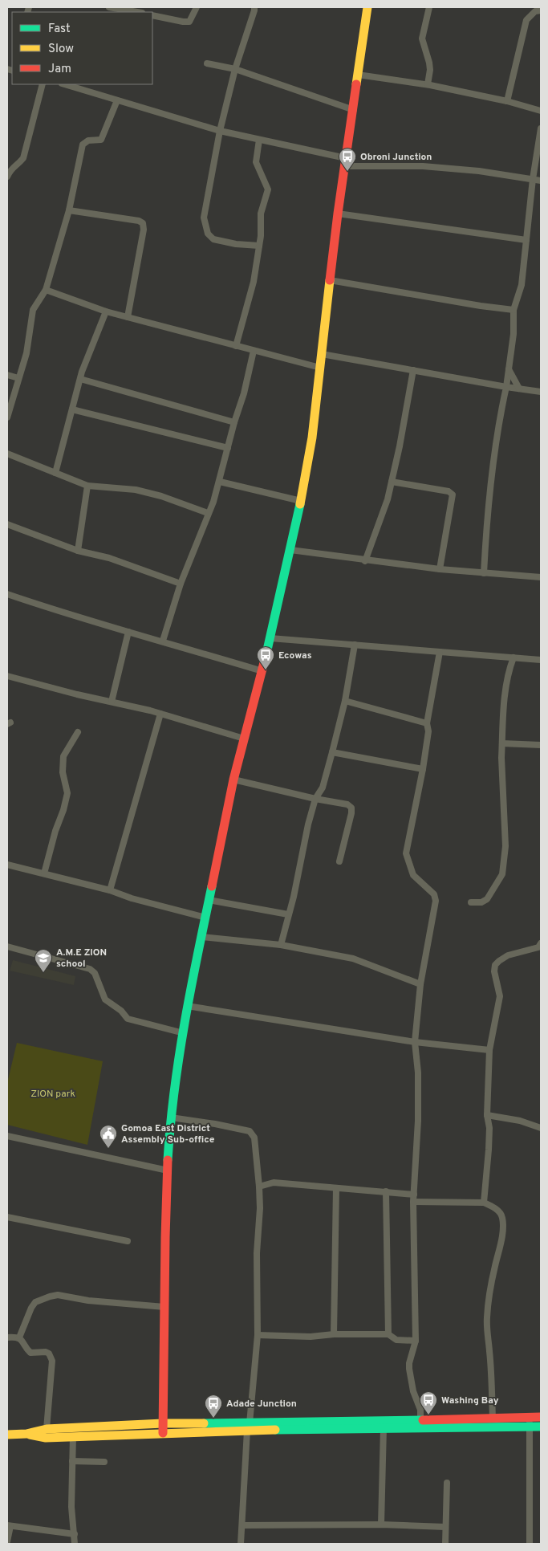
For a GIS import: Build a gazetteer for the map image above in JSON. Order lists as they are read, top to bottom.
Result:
{
  "parks": ["ZION park"],
  "places": {
    "bus stop": [
      "Obroni Junction",
      "Ecowas",
      "Washing Bay",
      "Adade Junction"
    ],
    "school or university": ["A.M.E ZION school"],
    "public building": ["Gomoa East District Assembly Sub-office"]
  },
  "legend": ["Fast", "Slow", "Jam"]
}
